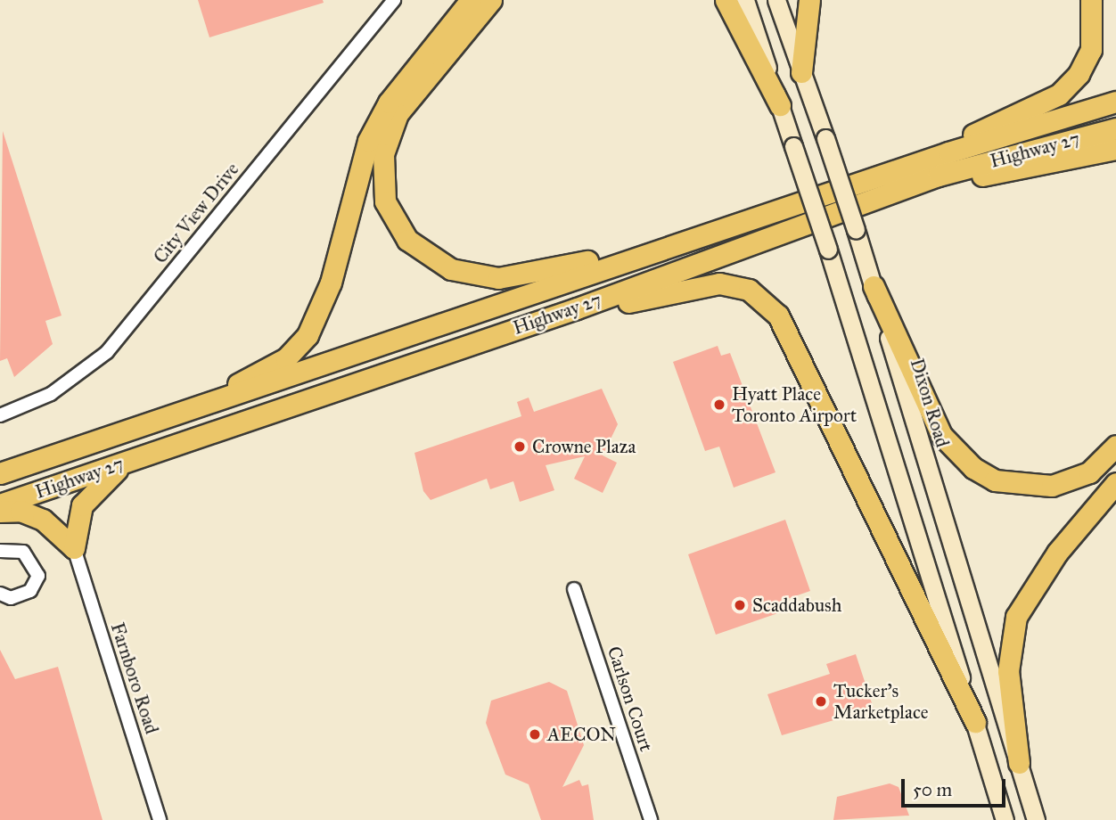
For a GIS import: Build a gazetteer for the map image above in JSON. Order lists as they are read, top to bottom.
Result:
{
  "streets": {
    "main road": ["Highway 27", "Dixon Road"],
    "street": ["City View Drive", "Farnboro Road", "Carlson Court"]
  },
  "places": [
    "Hyatt Place Toronto Airport",
    "Crowne Plaza",
    "Scaddabush",
    "Tucker's Marketplace",
    "AECON"
  ],
  "scale_bar": "50 m"
}
